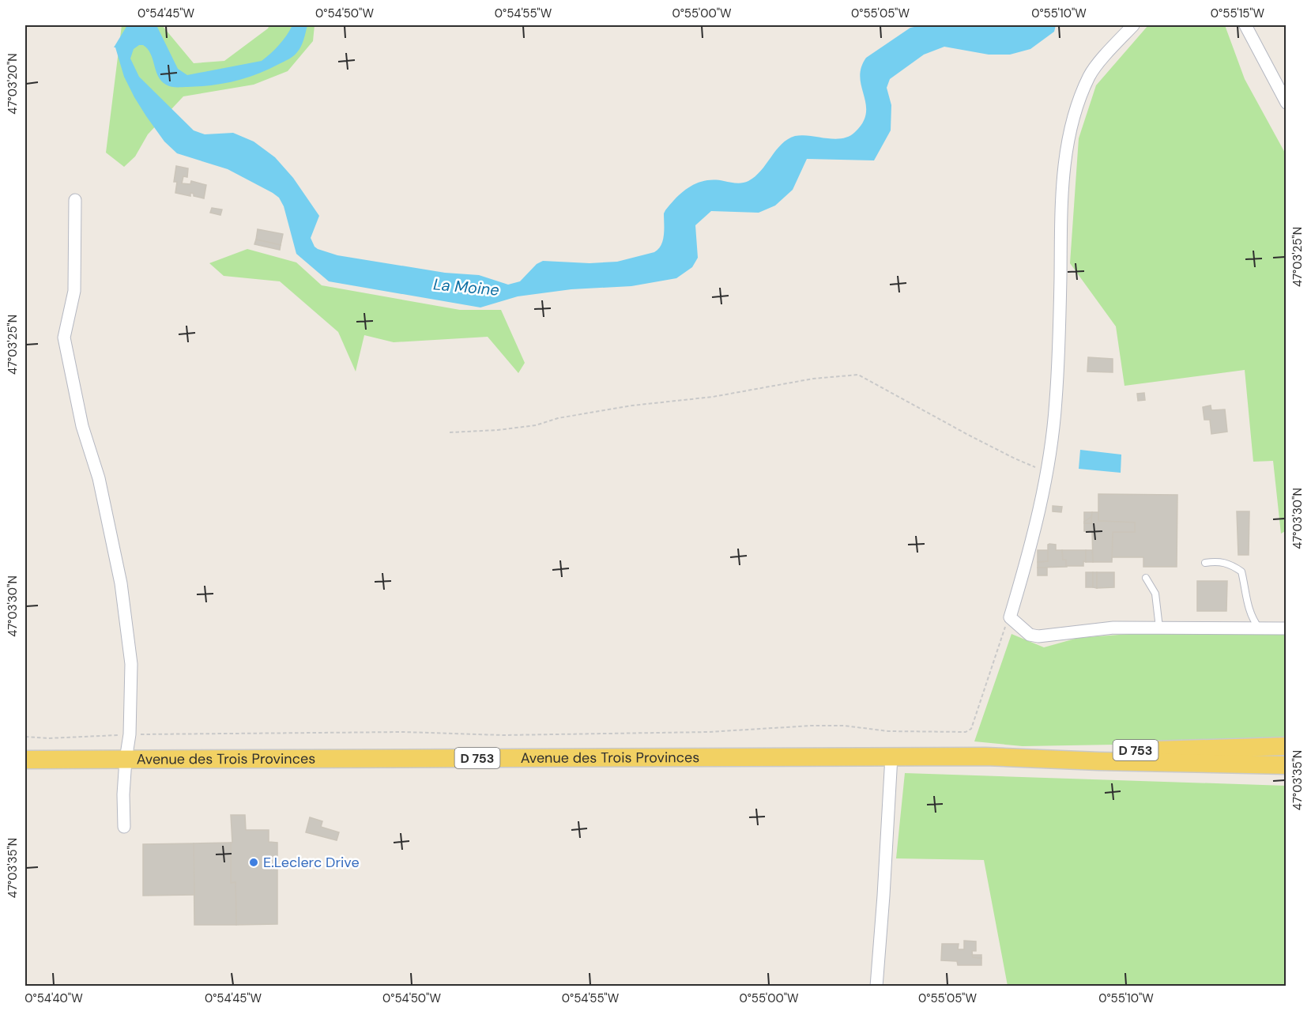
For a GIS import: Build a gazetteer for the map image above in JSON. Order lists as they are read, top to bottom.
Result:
{
  "streets": {
    "main road": ["D 753", "Avenue des Trois Provinces"]
  },
  "water": ["La Moine"],
  "places": ["E.Leclerc Drive"],
  "coordinates": [
    "0°54'45\"W",
    "0°54'50\"W",
    "0°54'55\"W",
    "0°55'00\"W",
    "0°55'05\"W",
    "0°55'10\"W",
    "0°55'15\"W",
    "47°03'20\"N",
    "47°03'25\"N",
    "47°03'30\"N",
    "47°03'35\"N",
    "0°54'40\"W"
  ]
}
